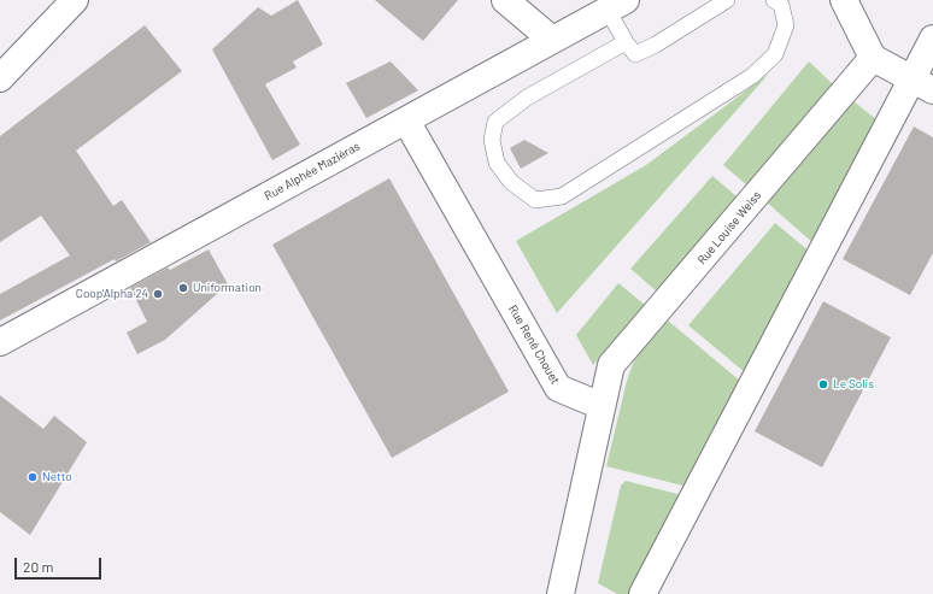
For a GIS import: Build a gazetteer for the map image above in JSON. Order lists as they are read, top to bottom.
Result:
{
  "streets": {
    "street": ["Rue Alphée Maziéras", "Rue Louise Weiss", "Rue René Chouet"]
  },
  "crossings": [
    ["Rue Alphée Maziéras", "Rue René Chouet"],
    ["Rue Louise Weiss", "Rue René Chouet"]
  ],
  "places": [
    "Uniformation",
    "Coop'Alpha 24",
    "Le Solis",
    "Netto"
  ],
  "scale_bar": "20 m"
}
